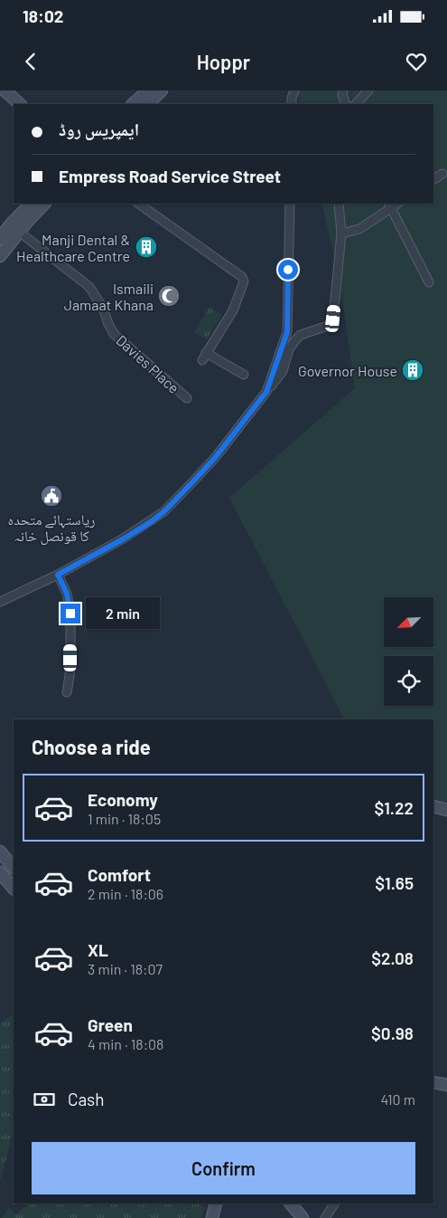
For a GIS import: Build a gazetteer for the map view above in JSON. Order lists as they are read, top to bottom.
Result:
{
  "streets": {
    "street": ["Davies Place"]
  },
  "places": {
    "building": ["Manji Dental & Healthcare Centre", "Governor House"],
    "mosque": ["Ismaili Jamaat Khana"],
    "public building": ["ریاستہائے متحدہ کا قونصل خانہ"]
  },
  "north": "bottom left",
  "page": {
    "status": "18:02",
    "header": "Hoppr",
    "banner": ["ایمپریس روڈ", "Empress Road Service Street"],
    "bubble": "2 min",
    "heading": "Choose a ride",
    "list": [
      {
        "name": "Economy",
        "note": "1 min · 18:05",
        "value": "$1.22"
      },
      {
        "name": "Comfort",
        "note": "2 min · 18:06",
        "value": "$1.65"
      },
      {
        "name": "XL",
        "note": "3 min · 18:07",
        "value": "$2.08"
      },
      {
        "name": "Green",
        "note": "4 min · 18:08",
        "value": "$0.98"
      }
    ],
    "pay": ["Cash", "410 m"],
    "buttons": "Confirm"
  }
}
